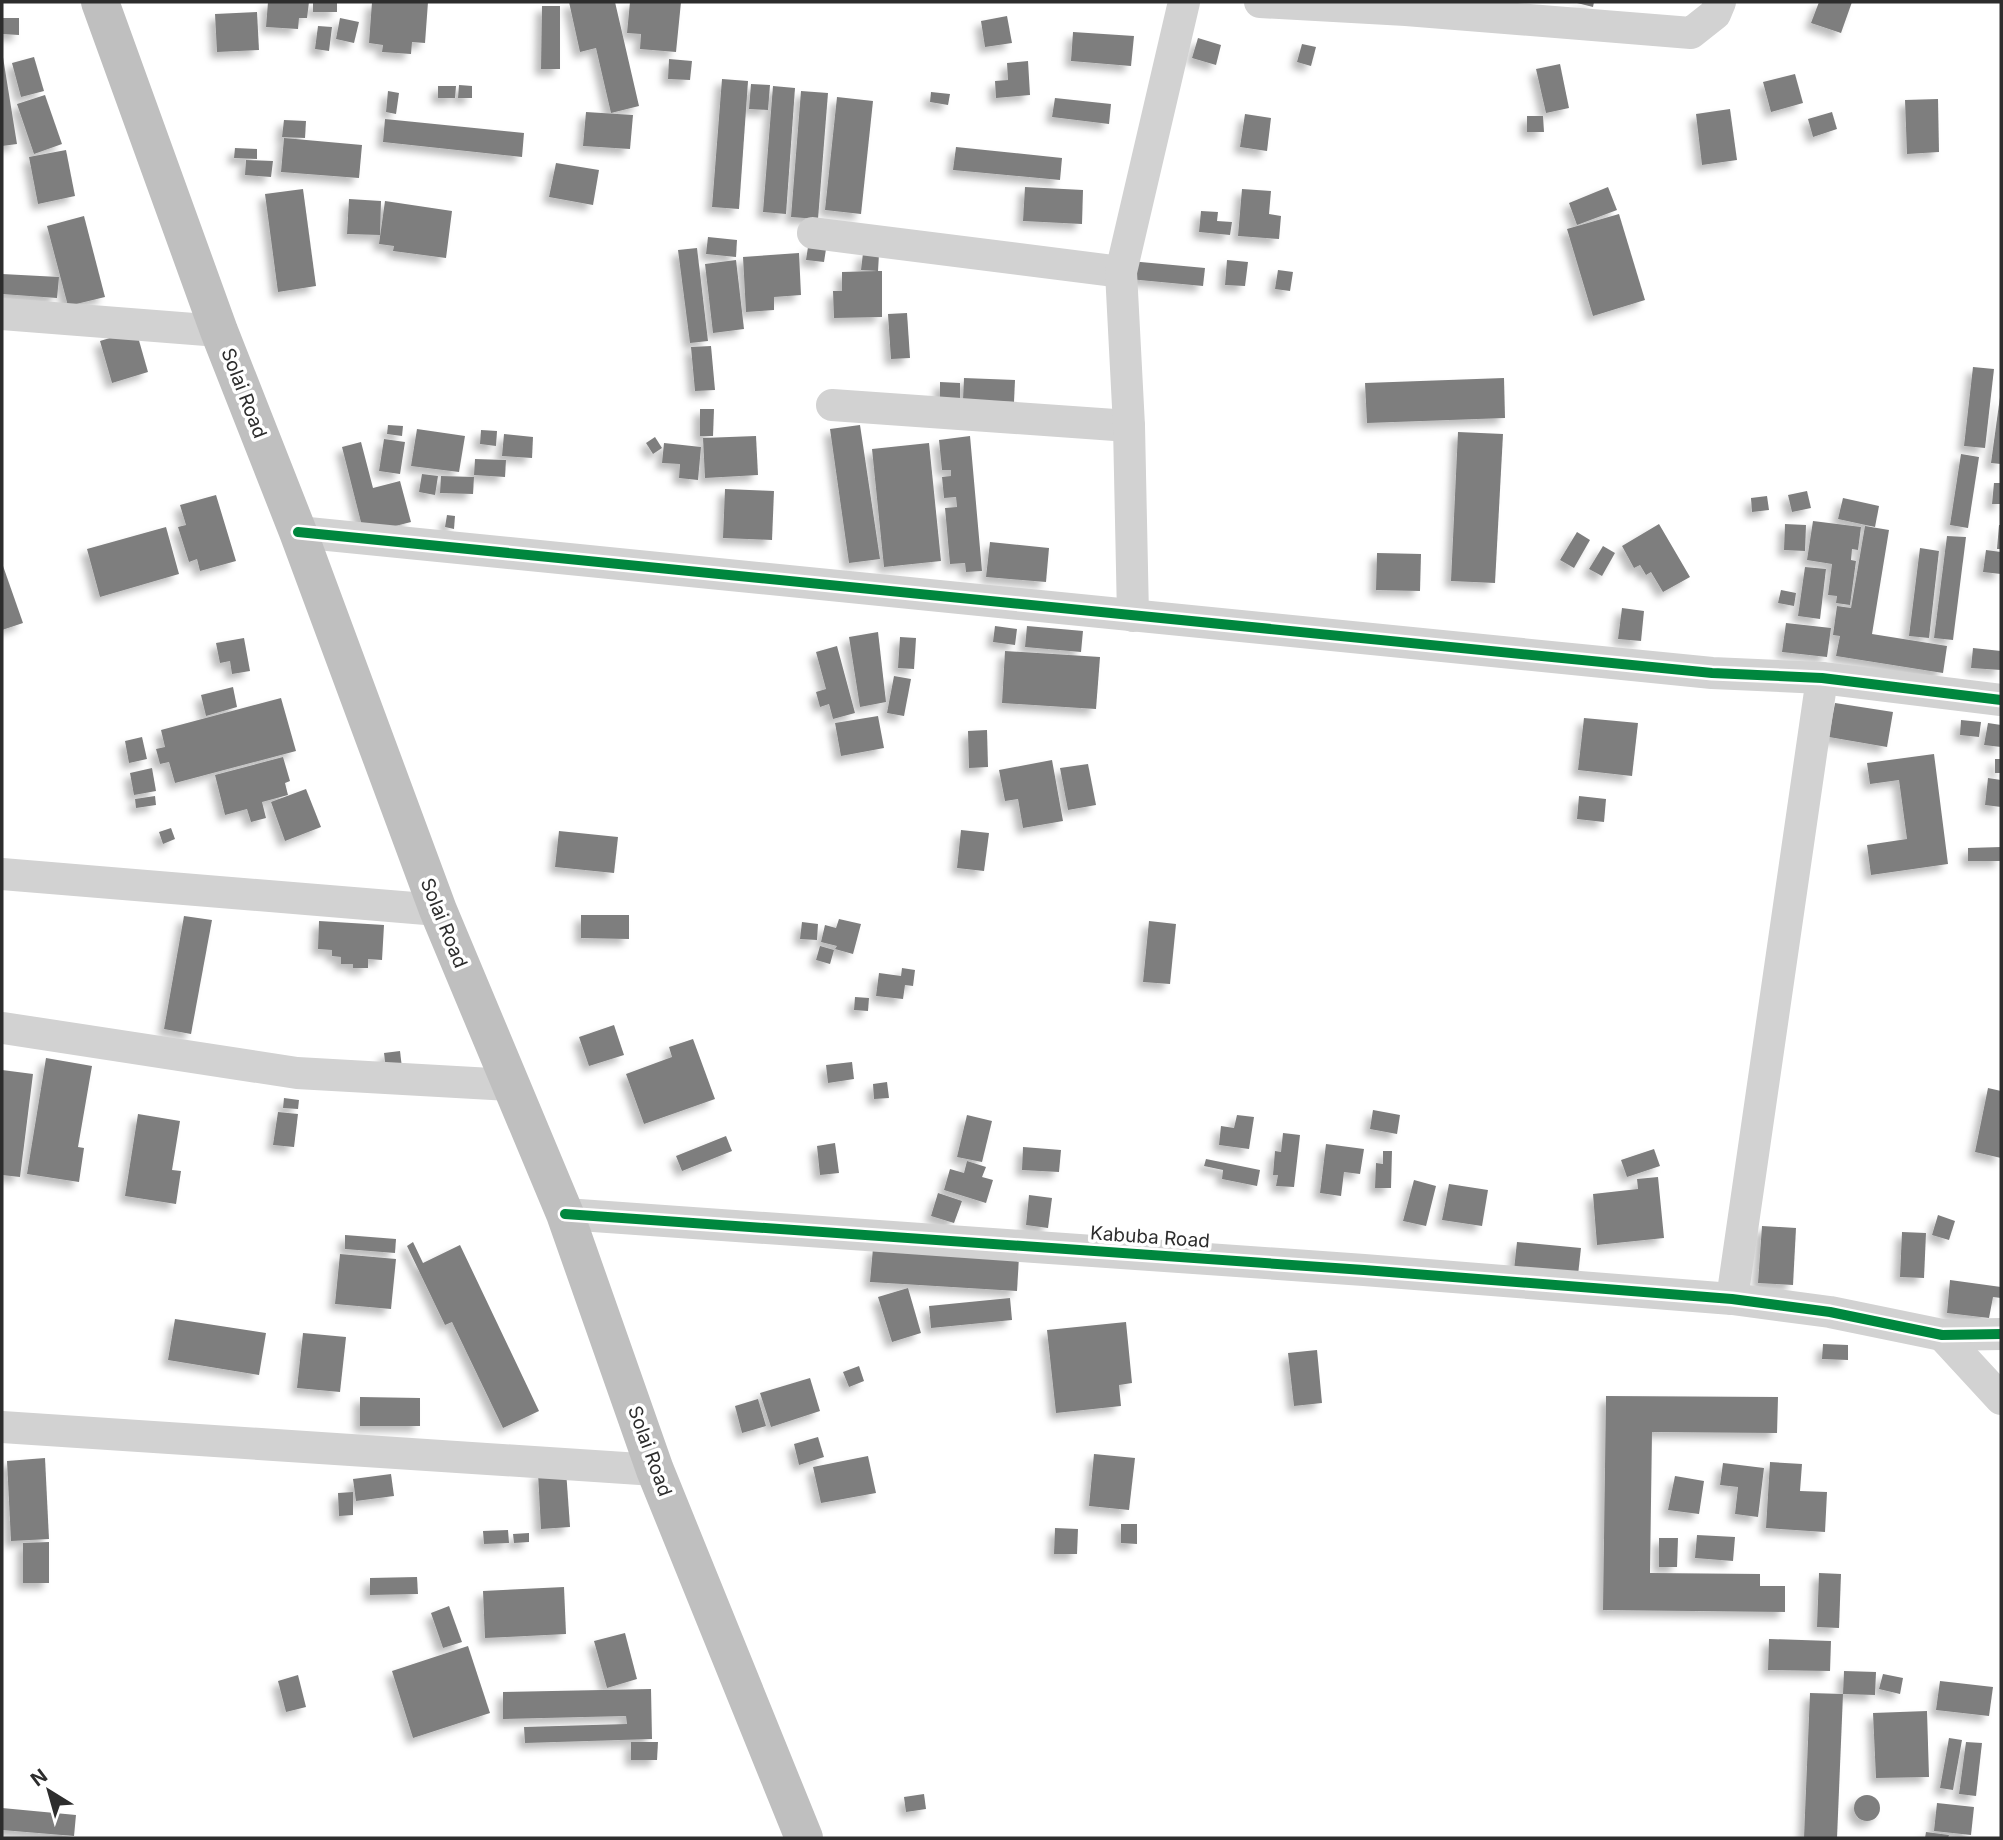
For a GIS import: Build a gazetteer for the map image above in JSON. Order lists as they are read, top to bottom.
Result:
{
  "streets": {
    "highway": ["Solai Road"],
    "street": ["Kabuba Road"]
  },
  "crossings": [
    ["Solai Road", "Kabuba Road"]
  ],
  "north": "top left"
}
